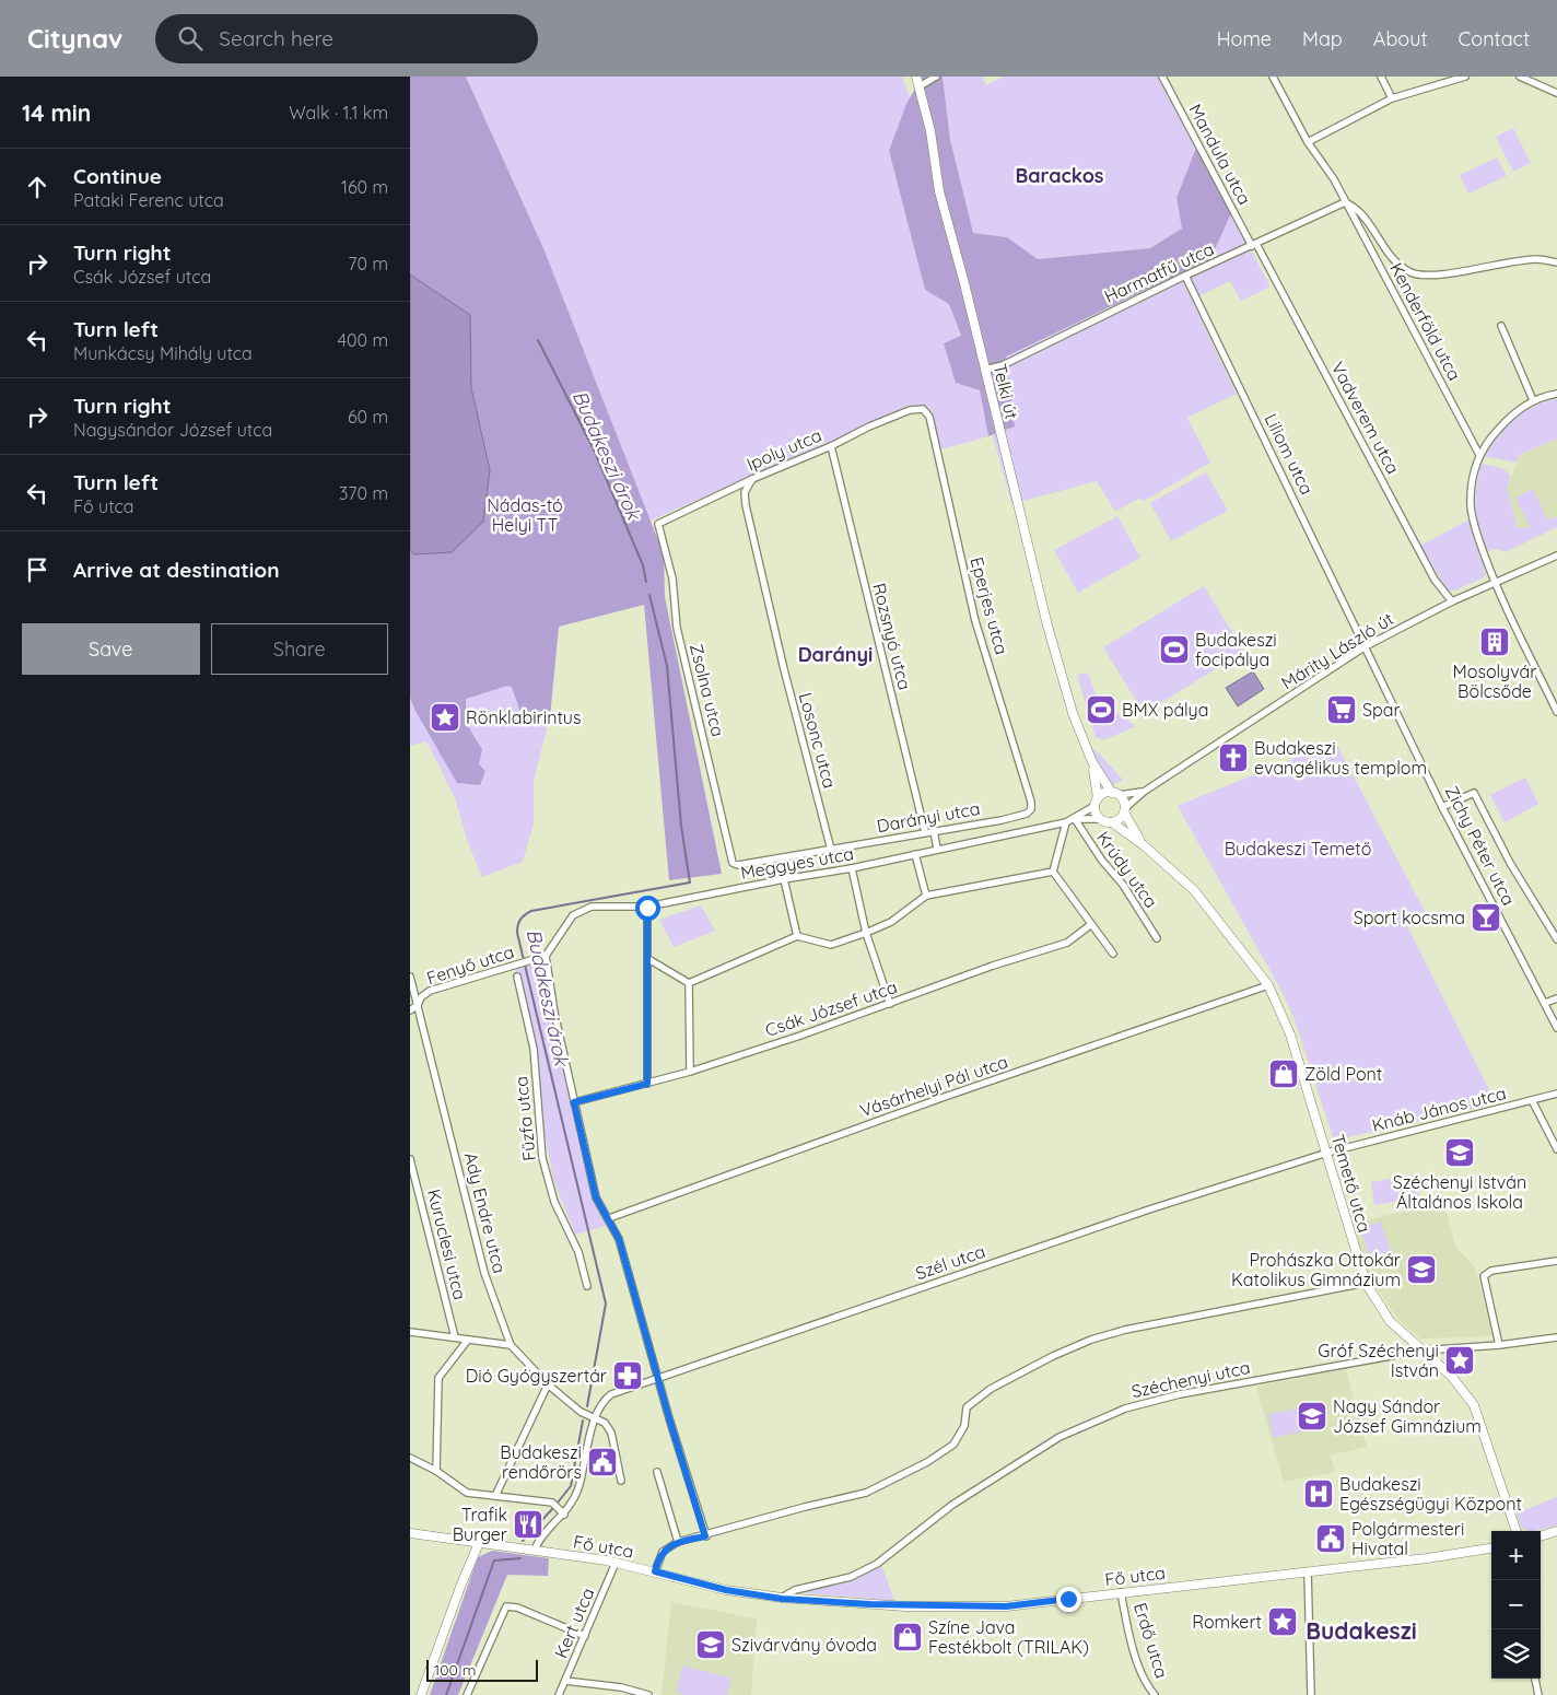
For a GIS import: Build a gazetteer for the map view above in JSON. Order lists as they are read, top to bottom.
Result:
{
  "streets": {
    "main road": ["Telki út", "Temető utca", "Fő utca"],
    "street": [
      "Mandula utca",
      "Harmatfű utca",
      "Kenderföld utca",
      "Vadverem utca",
      "Ipoly utca",
      "Liliom utca",
      "Eperjes utca",
      "Rozsnyó utca",
      "Márity László út",
      "Zsolna utca",
      "Losonc utca",
      "Darányi utca",
      "Zichy Péter utca",
      "Meggyes utca",
      "Krúdy utca",
      "Fenyő utca",
      "Csák József utca",
      "Vásárhelyi Pál utca",
      "Knáb János utca",
      "Fűzfa utca",
      "Ady Endre utca",
      "Kuruclesi utca",
      "Szél utca",
      "Széchenyi utca",
      "Kert utca",
      "Erdő utca"
    ]
  },
  "crossings": [
    ["Mandula utca", "Harmatfű utca"],
    ["Mandula utca", "Vadverem utca"],
    ["Harmatfű utca", "Kenderföld utca"],
    ["Harmatfű utca", "Telki út"],
    ["Harmatfű utca", "Vadverem utca"],
    ["Harmatfű utca", "Liliom utca"],
    ["Vadverem utca", "Márity László út"],
    ["Ipoly utca", "Eperjes utca"],
    ["Ipoly utca", "Rozsnyó utca"],
    ["Ipoly utca", "Zsolna utca"],
    ["Ipoly utca", "Losonc utca"],
    ["Liliom utca", "Márity László út"],
    ["Liliom utca", "Zichy Péter utca"],
    ["Eperjes utca", "Darányi utca"],
    ["Rozsnyó utca", "Darányi utca"],
    ["Márity László út", "Zichy Péter utca"],
    ["Márity László út", "Meggyes utca"],
    ["Márity László út", "Temető utca"],
    ["Zsolna utca", "Darányi utca"],
    ["Losonc utca", "Darányi utca"],
    ["Meggyes utca", "Krúdy utca"],
    ["Meggyes utca", "Fenyő utca"],
    ["Meggyes utca", "Temető utca"],
    ["Fenyő utca", "Ady Endre utca"],
    ["Vásárhelyi Pál utca", "Temető utca"],
    ["Knáb János utca", "Temető utca"],
    ["Knáb János utca", "Szél utca"],
    ["Temető utca", "Szél utca"],
    ["Temető utca", "Széchenyi utca"],
    ["Ady Endre utca", "Szél utca"],
    ["Széchenyi utca", "Fő utca"],
    ["Fő utca", "Kert utca"],
    ["Fő utca", "Erdő utca"]
  ],
  "districts": ["Barackos", "Darányi", "Budakeszi"],
  "water": ["Budakeszi árok"],
  "parks": ["Nádas-tó Helyi TT", "Budakeszi Temető"],
  "places": {
    "building": ["Mosolyvár Bölcsőde"],
    "sports": ["Budakeszi focipálya", "BMX pálya"],
    "supermarket": ["Spar"],
    "place": ["Rönklabirintus", "Gróf Széchenyi István", "Romkert"],
    "church": ["Budakeszi evangélikus templom"],
    "bar": ["Sport kocsma"],
    "shop": ["Zöld Pont", "Színe Java Festékbolt (TRILAK)"],
    "school or university": [
      "Széchenyi István Általános Iskola",
      "Prohászka Ottokár Katolikus Gimnázium",
      "Nagy Sándor József Gimnázium",
      "Szivárvány óvoda"
    ],
    "pharmacy": ["Dió Gyógyszertár"],
    "public building": ["Budakeszi rendőrörs", "Polgármesteri Hivatal"],
    "hospital": ["Budakeszi Egészségügyi Központ"],
    "restaurant": ["Trafik Burger"]
  },
  "scale_bar": "100 m",
  "page": {
    "header": "Citynav",
    "search": "Search here",
    "nav": [
      "Home",
      "Map",
      "About",
      "Contact"
    ],
    "heading": ["14 min", "Walk · 1.1 km"],
    "list": [
      ["Continue", "Pataki Ferenc utca", "160 m"],
      ["Turn right", "Csák József utca", "70 m"],
      ["Turn left", "Munkácsy Mihály utca", "400 m"],
      ["Turn right", "Nagysándor József utca", "60 m"],
      ["Turn left", "Fő utca", "370 m"],
      "Arrive at destination"
    ],
    "buttons": ["Save", "Share"],
    "map_buttons": ["+", "−"],
    "scale": "100 m"
  }
}
